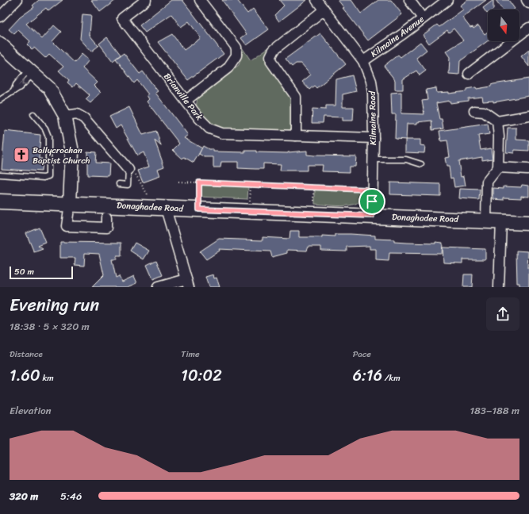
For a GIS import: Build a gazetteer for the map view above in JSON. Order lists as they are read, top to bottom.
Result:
{
  "streets": {
    "main road": ["Donaghadee Road"],
    "street": ["Kilmaine Avenue", "Brianville Park", "Kilmaine Road"]
  },
  "crossings": [
    ["Kilmaine Avenue", "Kilmaine Road"],
    ["Brianville Park", "Kilmaine Road"],
    ["Kilmaine Road", "Donaghadee Road"]
  ],
  "places": {
    "church": ["Ballycrochan Baptist Church"]
  },
  "scale_bar": "50 m",
  "north": "bottom",
  "page": {
    "scale": "50 m",
    "heading": ["Evening run", "18:38 · 5 × 320 m"],
    "stats": [
      ["Distance", "1.60 km"],
      ["Time", "10:02"],
      ["Pace", "6:16 /km"]
    ],
    "chart": ["Elevation", "183–188 m"],
    "list": [
      {
        "name": "320 m",
        "note": "5:46"
      }
    ]
  }
}
